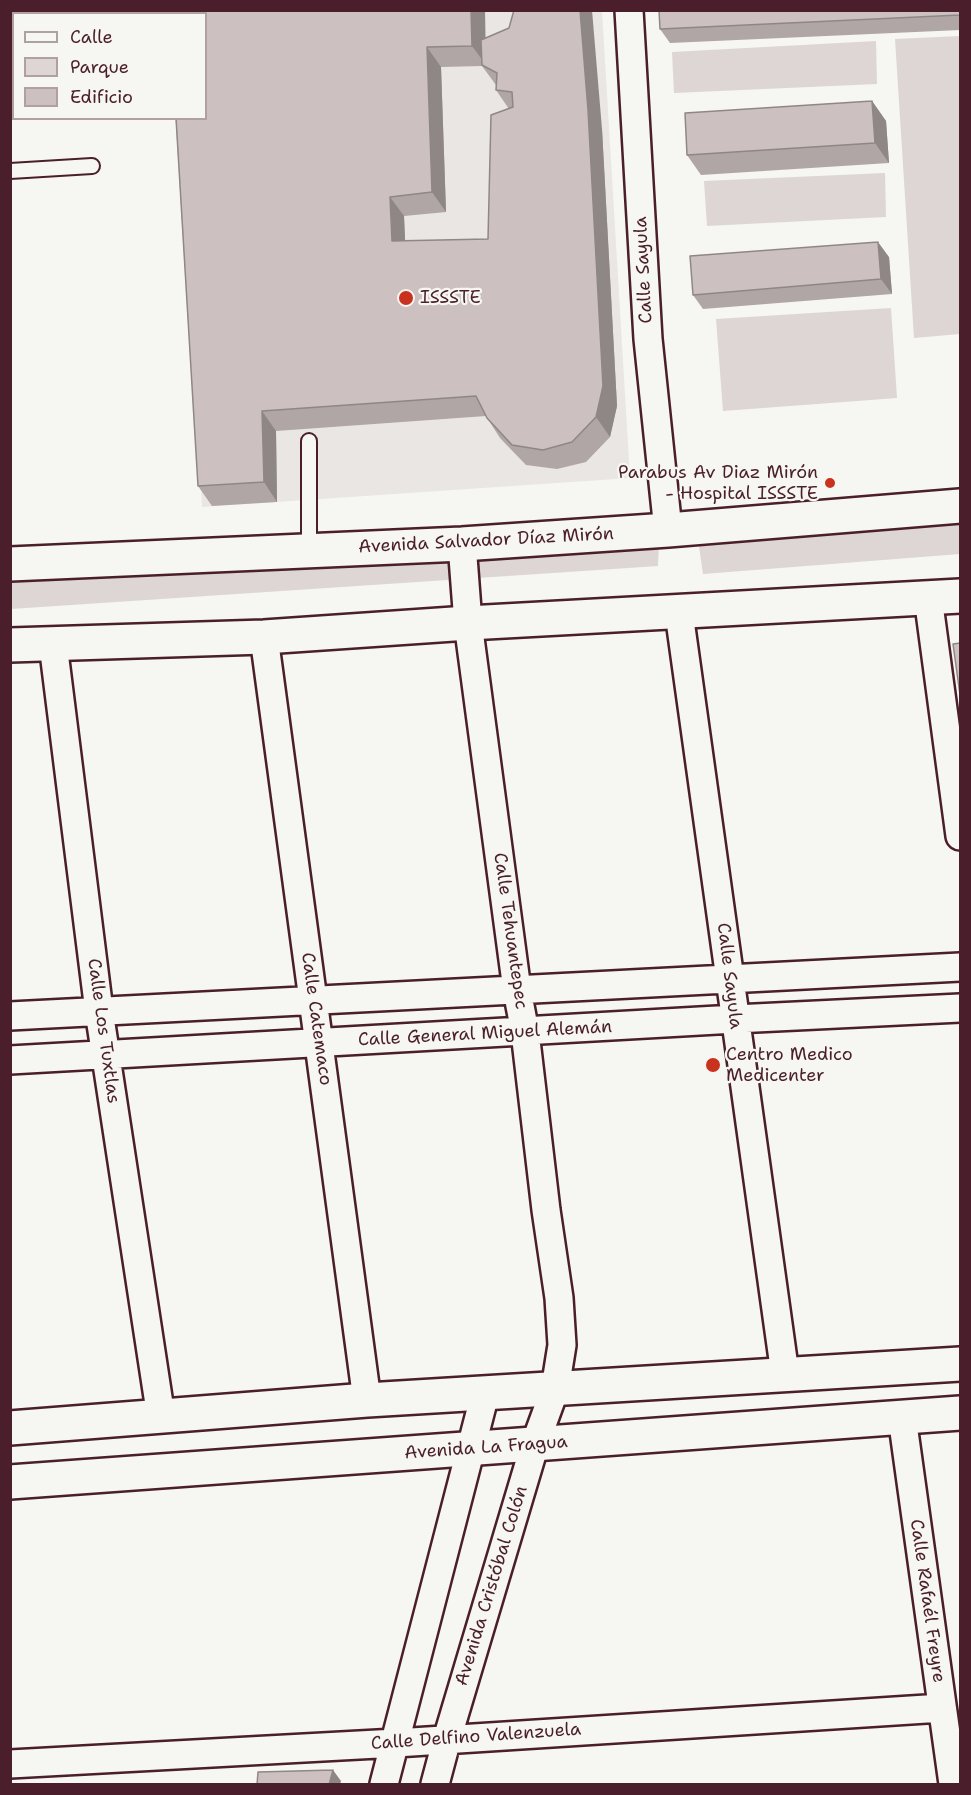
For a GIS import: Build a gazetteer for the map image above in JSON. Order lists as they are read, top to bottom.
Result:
{
  "streets": {
    "street": [
      "Calle Sayula",
      "Avenida Salvador Díaz Mirón",
      "Calle Tehuantepec",
      "Calle Catemaco",
      "Calle Los Tuxtlas",
      "Calle General Miguel Alemán",
      "Avenida La Fragua",
      "Avenida Cristóbal Colón",
      "Calle Rafaél Freyre",
      "Calle Delfino Valenzuela"
    ]
  },
  "crossings": [
    ["Calle Sayula", "Avenida Salvador Díaz Mirón"],
    ["Calle Sayula", "Calle General Miguel Alemán"],
    ["Avenida Salvador Díaz Mirón", "Calle Tehuantepec"],
    ["Calle Tehuantepec", "Calle General Miguel Alemán"],
    ["Calle Tehuantepec", "Avenida Cristóbal Colón"],
    ["Calle Catemaco", "Calle General Miguel Alemán"],
    ["Calle Los Tuxtlas", "Calle General Miguel Alemán"],
    ["Avenida La Fragua", "Avenida Cristóbal Colón"],
    ["Avenida La Fragua", "Calle Rafaél Freyre"],
    ["Avenida Cristóbal Colón", "Calle Delfino Valenzuela"],
    ["Calle Rafaél Freyre", "Calle Delfino Valenzuela"]
  ],
  "places": ["ISSSTE", "Parabus Av Diaz Mirón - Hospital ISSSTE", "Centro Medico Medicenter"],
  "legend": ["Calle", "Parque", "Edificio"]
}
